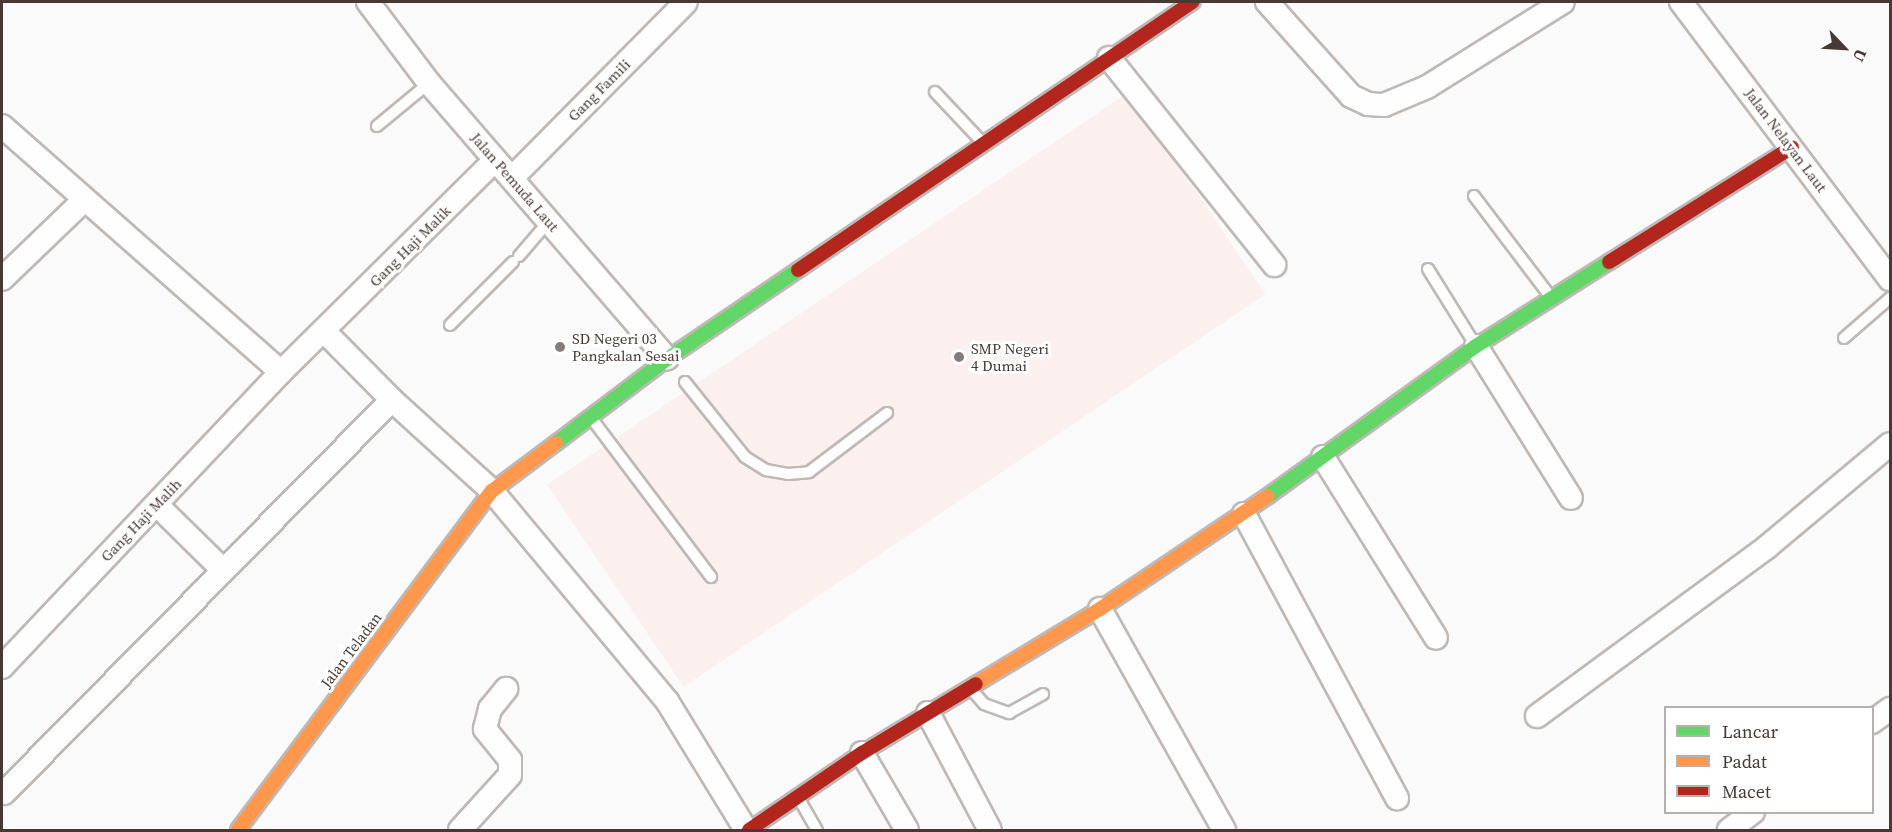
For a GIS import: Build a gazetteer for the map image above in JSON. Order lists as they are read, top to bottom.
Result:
{
  "streets": {
    "street": [
      "Gang Famili",
      "Jalan Nelayan Laut",
      "Jalan Pemuda Laut",
      "Gang Haji Malik",
      "Gang Haji Malih",
      "Jalan Teladan"
    ]
  },
  "crossings": [
    ["Gang Famili", "Jalan Pemuda Laut"],
    ["Jalan Pemuda Laut", "Gang Haji Malik"],
    ["Jalan Pemuda Laut", "Jalan Teladan"],
    ["Gang Haji Malik", "Gang Haji Malih"]
  ],
  "places": ["SD Negeri 03 Pangkalan Sesai", "SMP Negeri 4 Dumai"],
  "legend": ["Lancar", "Padat", "Macet"],
  "north": "bottom right"
}
